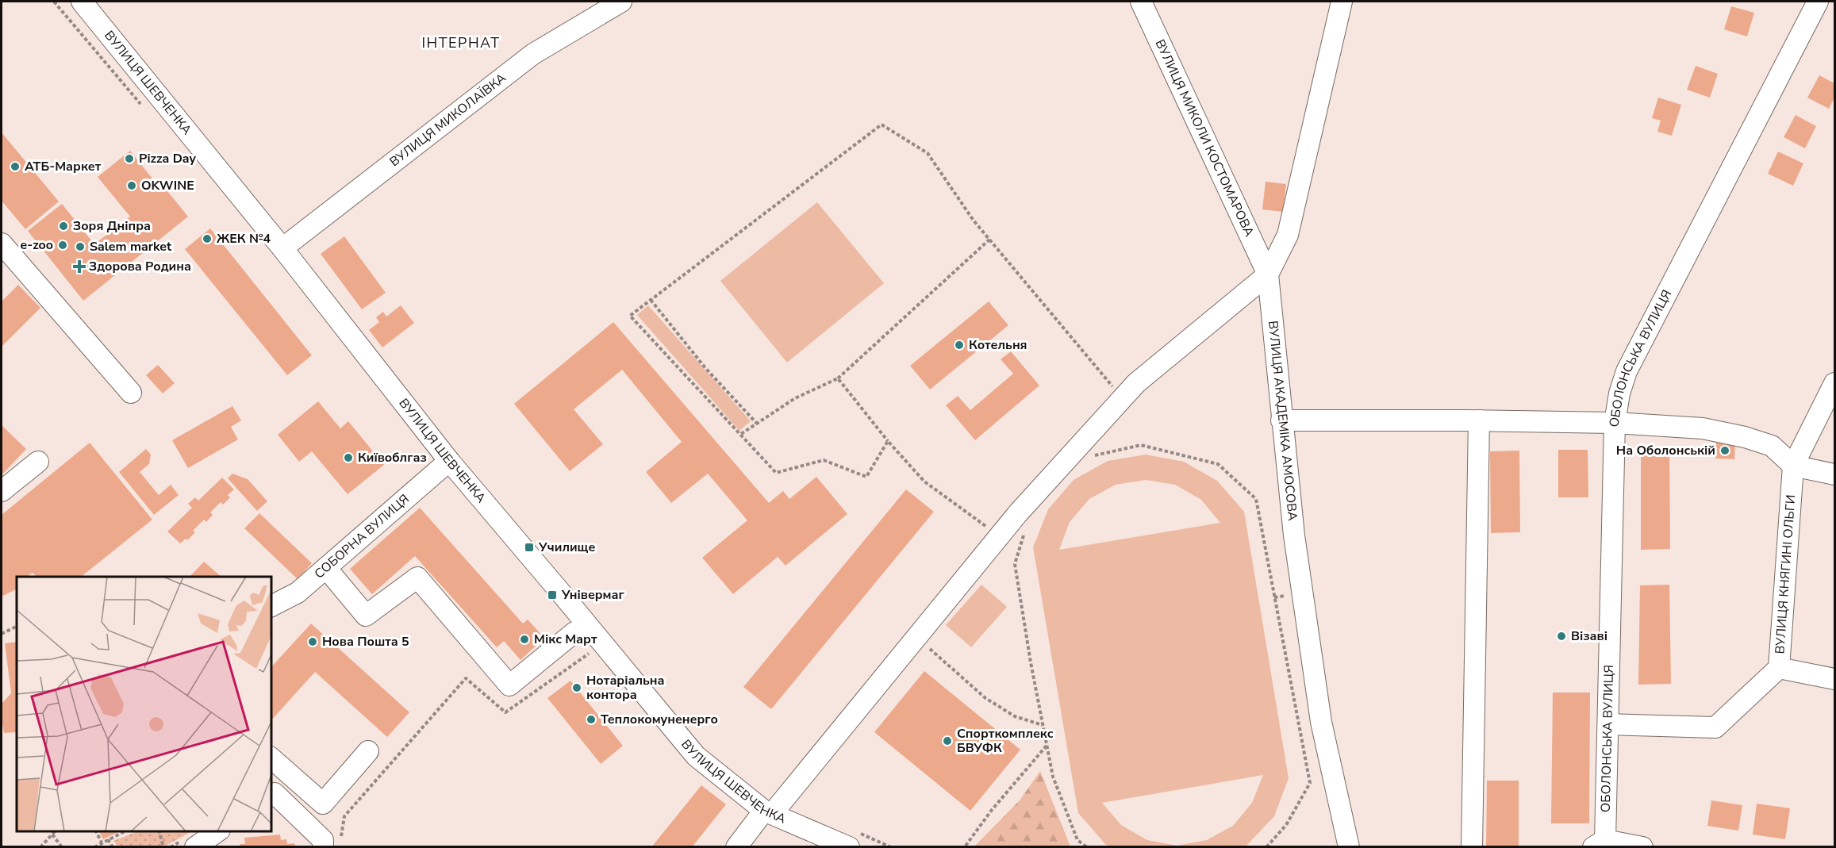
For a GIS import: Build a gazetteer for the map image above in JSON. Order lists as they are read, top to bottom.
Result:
{
  "streets": {
    "street": [
      "ВУЛИЦЯ ШЕВЧЕНКА",
      "ВУЛИЦЯ МИКОЛАЇВКА",
      "ВУЛИЦЯ МИКОЛИ КОСТОМАРОВА",
      "ОБОЛОНСЬКА ВУЛИЦЯ",
      "ВУЛИЦЯ АКАДЕМІКА АМОСОВА",
      "СОБОРНА ВУЛИЦЯ",
      "ВУЛИЦЯ КНЯГИНІ ОЛЬГИ"
    ]
  },
  "crossings": [
    ["ВУЛИЦЯ ШЕВЧЕНКА", "ВУЛИЦЯ МИКОЛАЇВКА"],
    ["ВУЛИЦЯ ШЕВЧЕНКА", "СОБОРНА ВУЛИЦЯ"],
    ["ВУЛИЦЯ МИКОЛИ КОСТОМАРОВА", "ВУЛИЦЯ АКАДЕМІКА АМОСОВА"],
    ["ОБОЛОНСЬКА ВУЛИЦЯ", "ВУЛИЦЯ КНЯГИНІ ОЛЬГИ"]
  ],
  "districts": ["ІНТЕРНАТ"],
  "places": {
    "other": [
      "Pizza Day",
      "АТБ-Маркет",
      "OKWINE",
      "Зоря Дніпра",
      "ЖЕК №4",
      "e-zoo",
      "Salem market",
      "Котельня",
      "На Оболонській",
      "Київоблгаз",
      "Візаві",
      "Мікс Март",
      "Нова Пошта 5",
      "Нотаріальна контора",
      "Теплокомуненерго",
      "Спорткомплекс БВУФК"
    ],
    "health": ["Здорова Родина"],
    "transit": ["Училище", "Універмаг"]
  }
}
